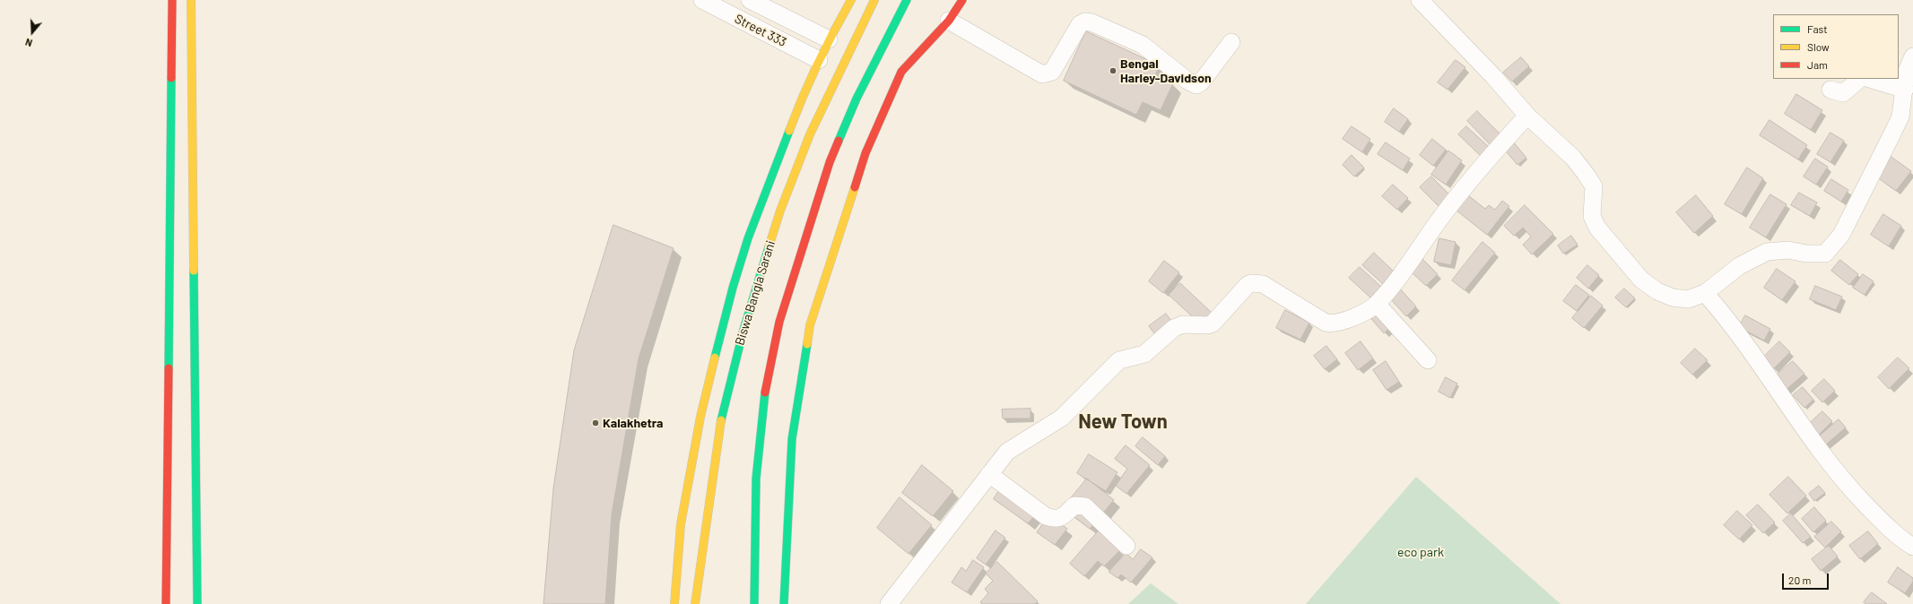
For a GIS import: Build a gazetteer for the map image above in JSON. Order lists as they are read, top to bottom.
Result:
{
  "streets": {
    "street": ["Street 333", "Biswa Bangla Sarani"]
  },
  "districts": ["New Town"],
  "parks": ["eco park"],
  "places": ["Bengal Harley-Davidson", "Kalakhetra"],
  "legend": ["Fast", "Slow", "Jam"],
  "scale_bar": "20 m",
  "north": "bottom"
}
